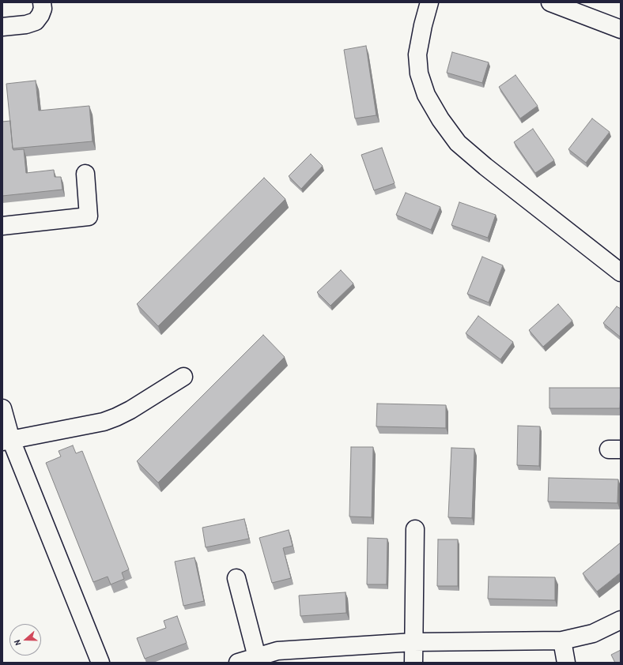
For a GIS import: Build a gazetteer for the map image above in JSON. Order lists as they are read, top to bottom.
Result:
{
  "north": "left"
}
